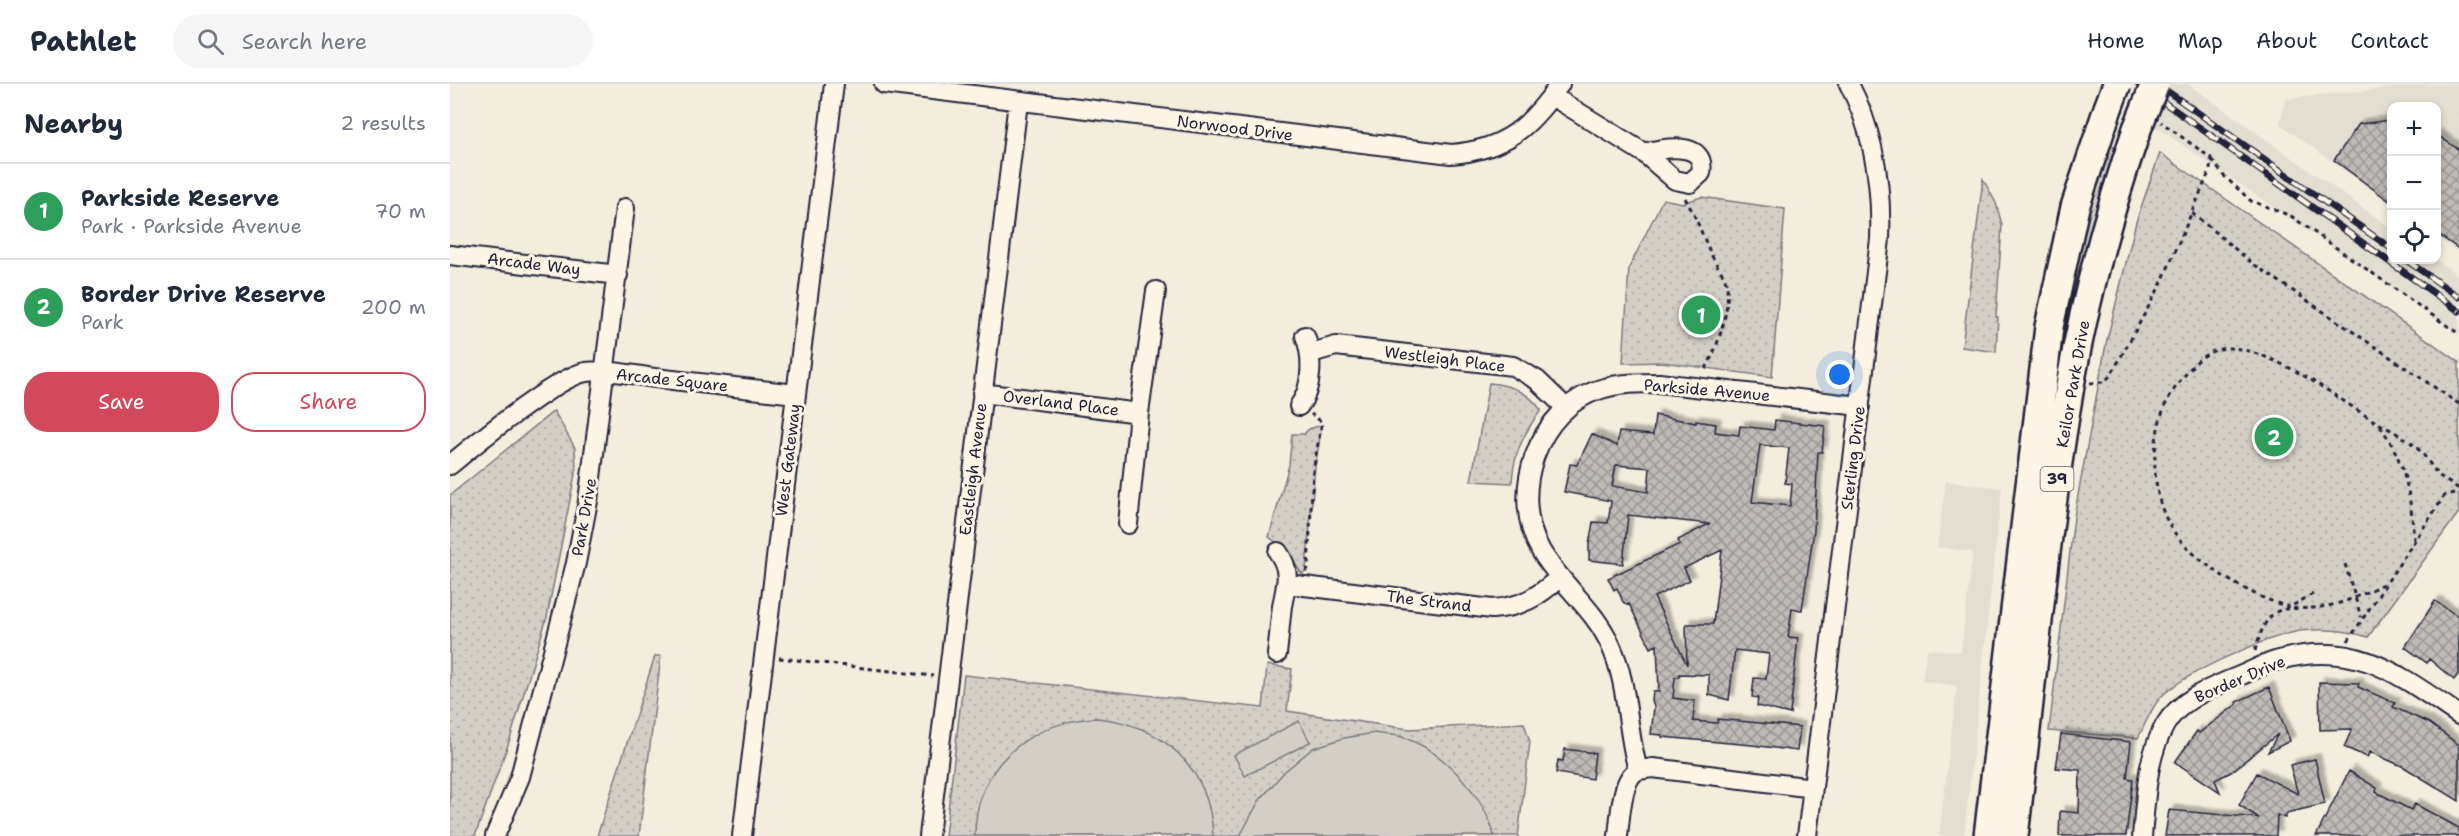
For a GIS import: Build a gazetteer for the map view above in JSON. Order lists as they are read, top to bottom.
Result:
{
  "streets": {
    "main road": ["Keilor Park Drive", "39"],
    "street": [
      "Norwood Drive",
      "Arcade Way",
      "Westleigh Place",
      "Arcade Square",
      "Parkside Avenue",
      "Overland Place",
      "Sterling Drive",
      "West Gateway",
      "Eastleigh Avenue",
      "Park Drive",
      "The Strand",
      "Border Drive"
    ]
  },
  "crossings": [
    ["Norwood Drive", "Eastleigh Avenue"],
    ["Arcade Way", "Arcade Square"],
    ["Westleigh Place", "Parkside Avenue"],
    ["Arcade Square", "West Gateway"],
    ["Arcade Square", "Park Drive"],
    ["Parkside Avenue", "Sterling Drive"],
    ["Parkside Avenue", "The Strand"],
    ["Overland Place", "Eastleigh Avenue"]
  ],
  "page": {
    "header": "Pathlet",
    "search": "Search here",
    "nav": [
      "Home",
      "Map",
      "About",
      "Contact"
    ],
    "heading": ["Nearby", "2 results"],
    "map_buttons": ["+", "−"],
    "list": [
      {
        "mark": "1",
        "name": "Parkside Reserve",
        "note": "Park · Parkside Avenue",
        "value": "70 m"
      },
      {
        "mark": "2",
        "name": "Border Drive Reserve",
        "note": "Park",
        "value": "200 m"
      }
    ],
    "pins": ["1", "2"],
    "buttons": ["Save", "Share"]
  }
}
